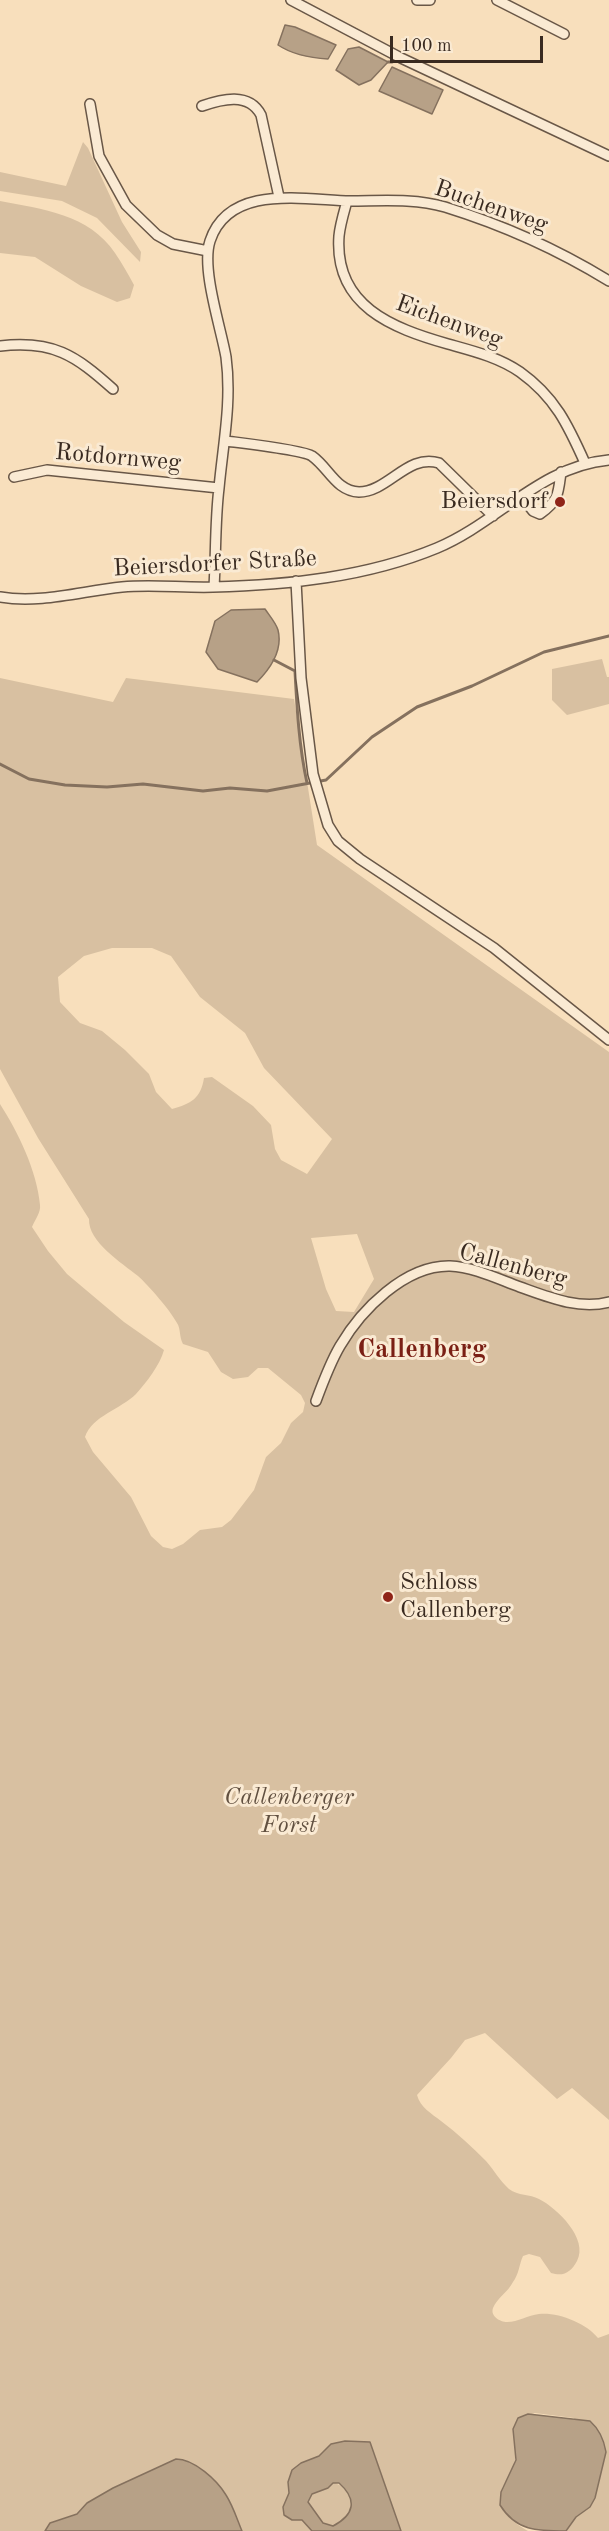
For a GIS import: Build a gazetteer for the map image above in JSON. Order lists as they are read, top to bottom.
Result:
{
  "streets": {
    "street": [
      "Buchenweg",
      "Eichenweg",
      "Rotdornweg",
      "Beiersdorfer Straße",
      "Callenberg"
    ]
  },
  "crossings": [
    ["Buchenweg", "Eichenweg"],
    ["Buchenweg", "Rotdornweg"],
    ["Buchenweg", "Beiersdorfer Straße"],
    ["Eichenweg", "Beiersdorfer Straße"]
  ],
  "districts": ["Callenberg"],
  "parks": ["Callenberger Forst"],
  "places": ["Beiersdorf", "Schloss Callenberg"],
  "scale_bar": "100 m"
}
